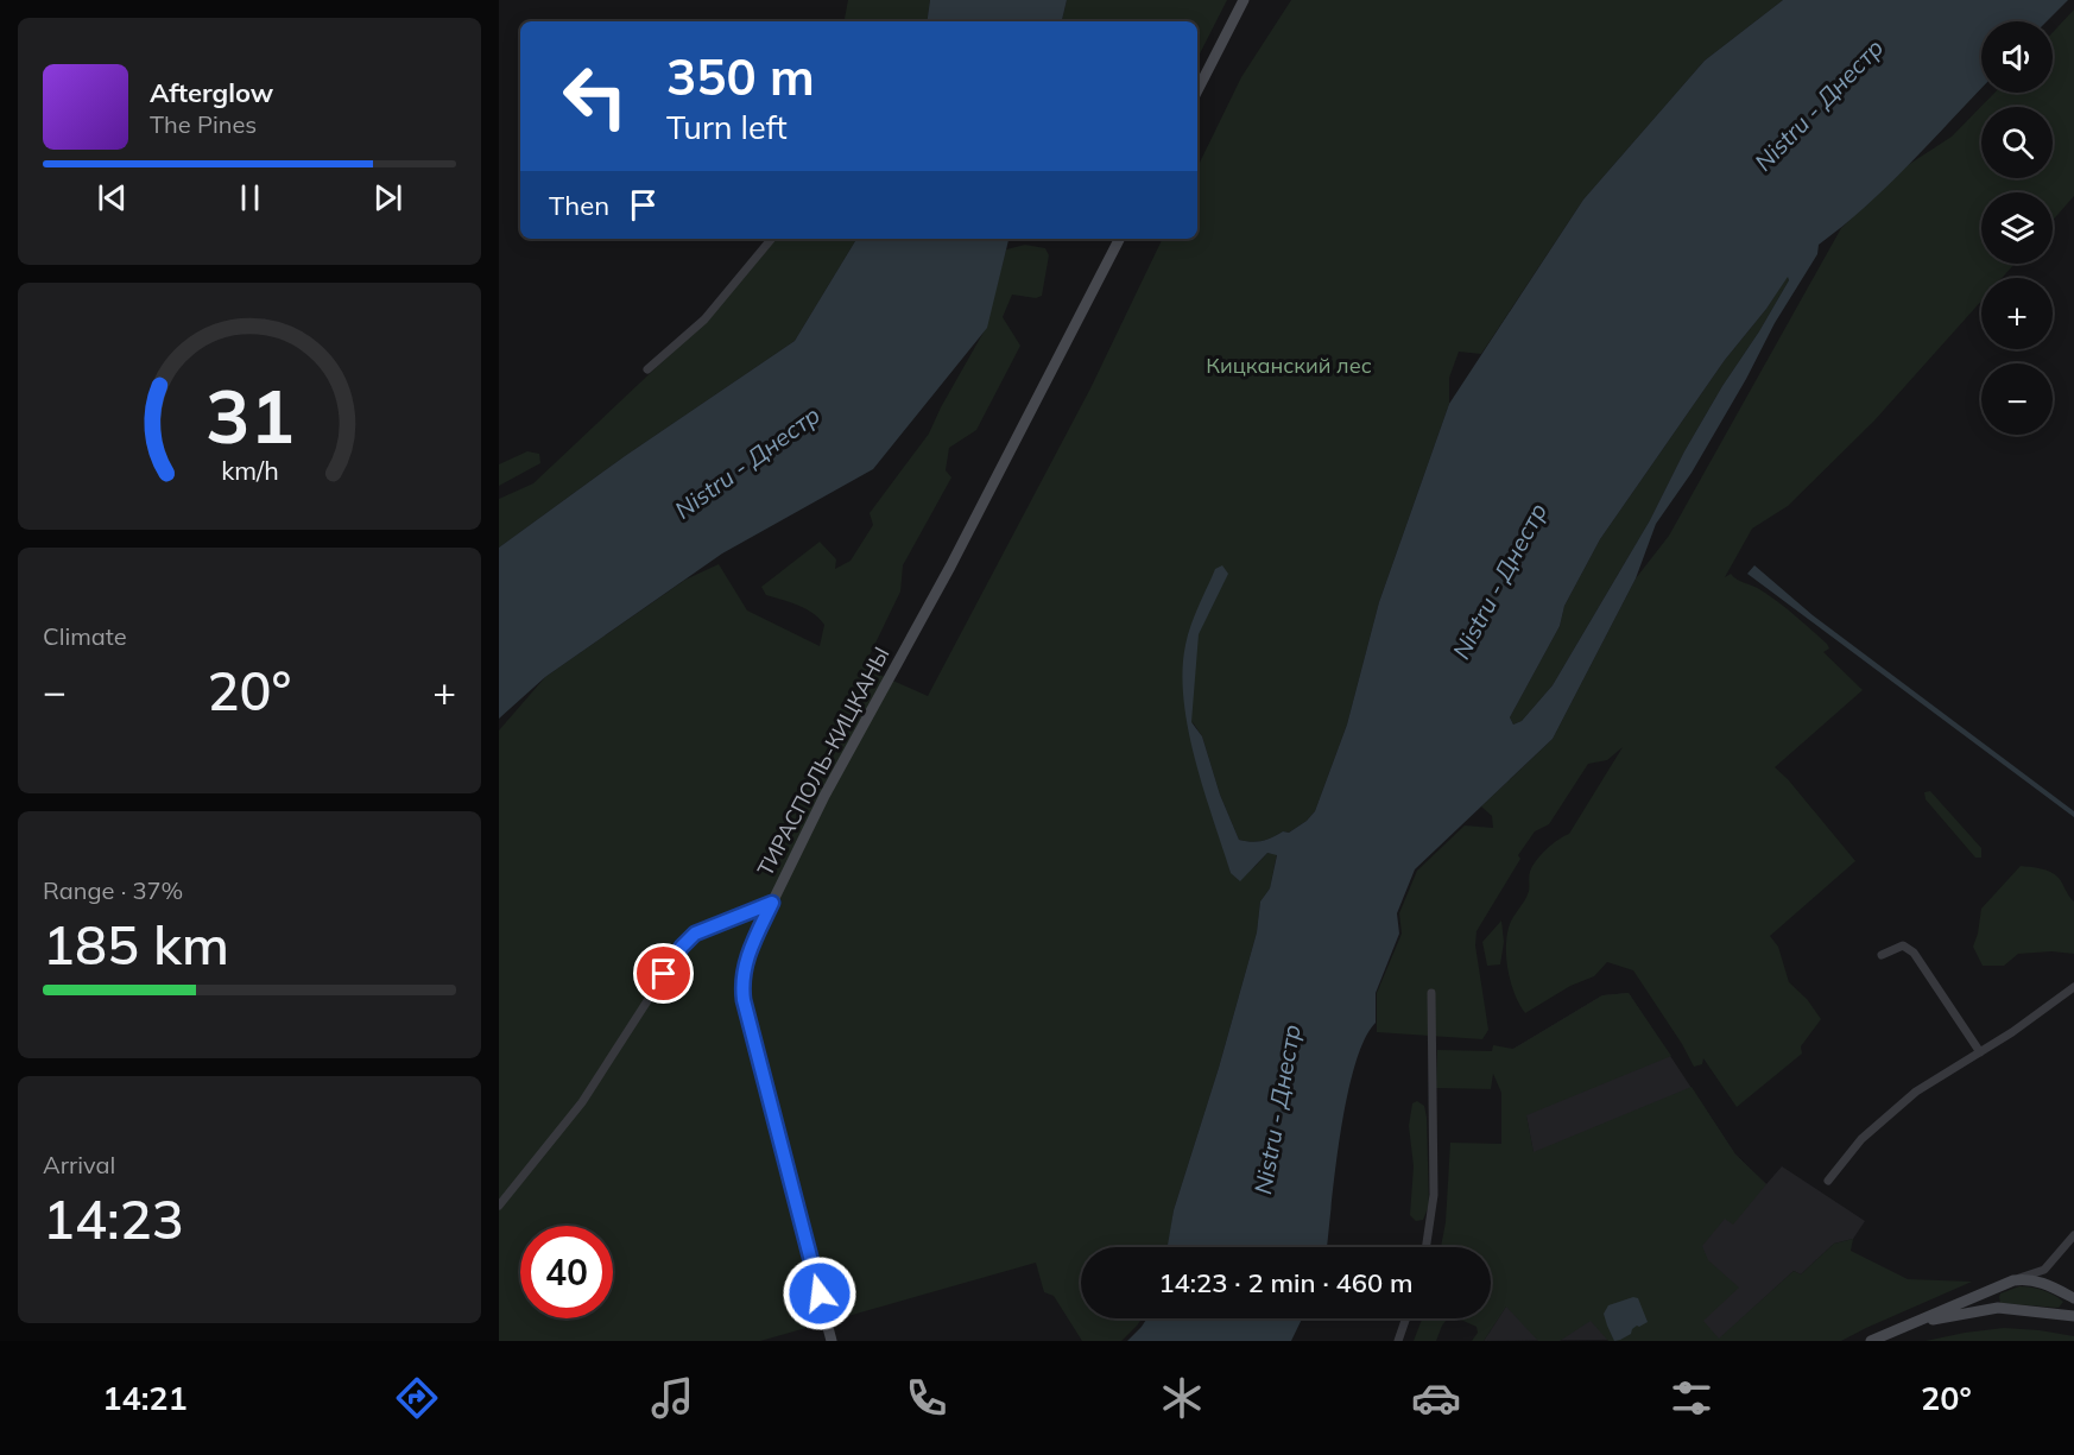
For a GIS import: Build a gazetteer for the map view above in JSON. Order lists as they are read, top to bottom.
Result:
{
  "streets": {
    "street": ["ТИРАСПОЛЬ-КИЦКАНЫ"]
  },
  "water": ["Nistru - Днестр"],
  "parks": ["Кицканский лес"],
  "page": {
    "map_buttons": ["+", "−"],
    "turn": ["350 m", "Turn left"],
    "song": ["Afterglow", "The Pines"],
    "then": "Then",
    "tile": [
      "Climate",
      ["Range · 37%", "185 km"],
      ["Arrival", "14:23"]
    ],
    "heat": ["−", "20°", "+"],
    "limit": "40",
    "trip": "14:23 · 2 min · 460 m",
    "tabs": ["14:21", "20°"],
    "gauge": ["31", "km/h"]
  }
}
